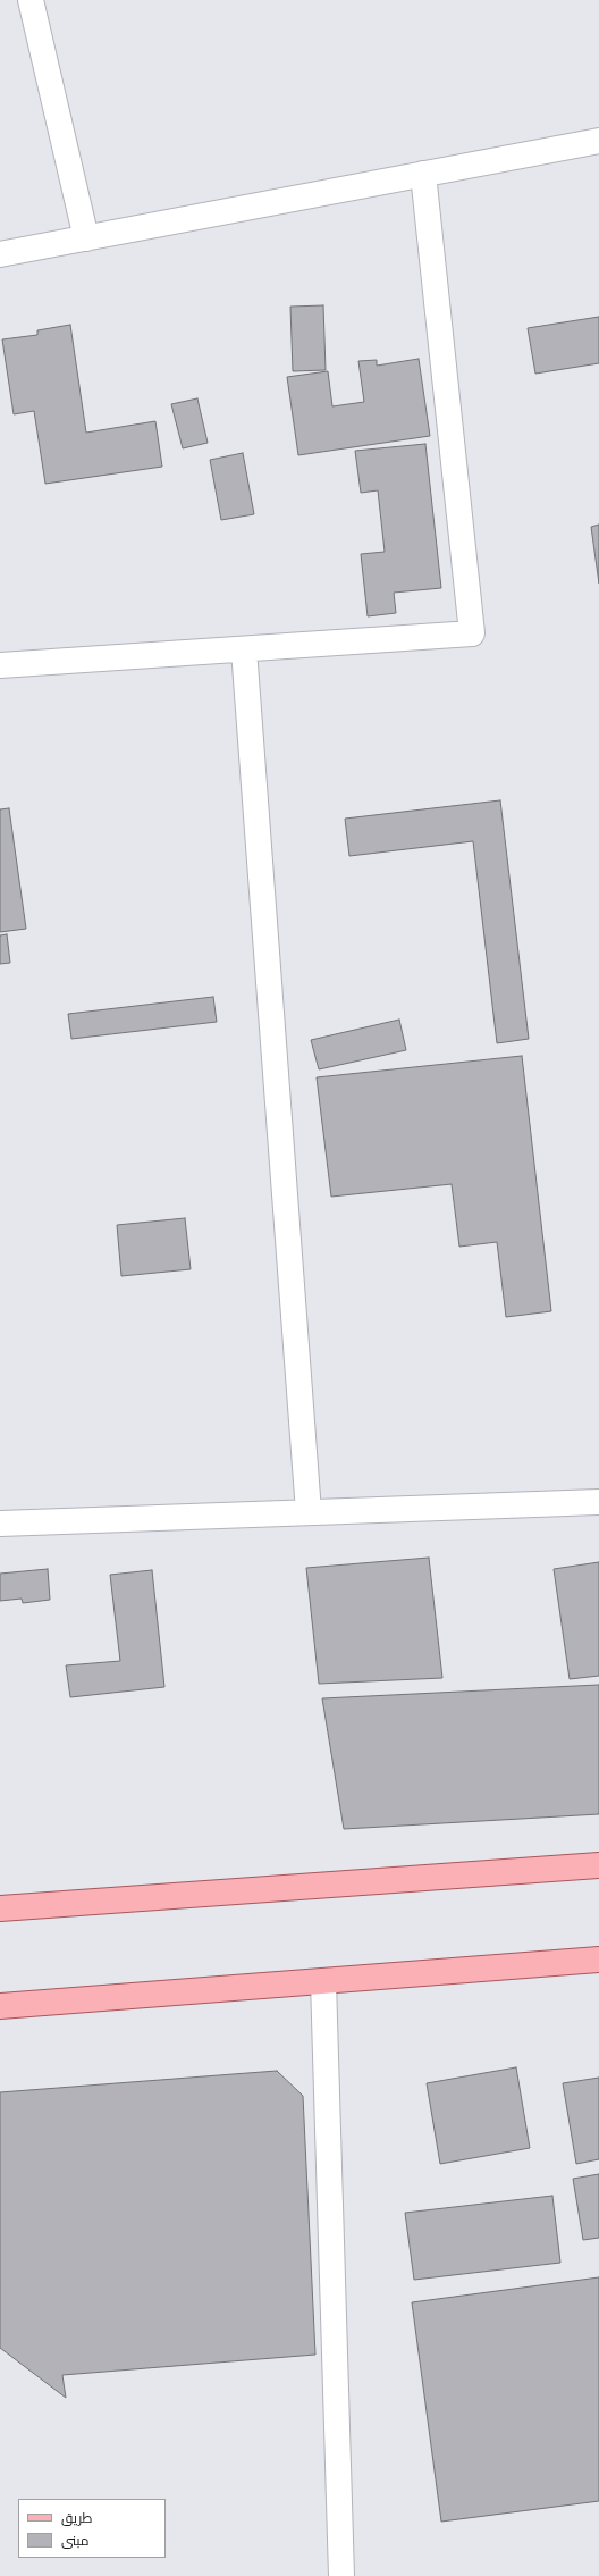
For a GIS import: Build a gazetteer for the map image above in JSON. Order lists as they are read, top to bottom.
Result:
{
  "legend": ["طريق", "مبنى"]
}
